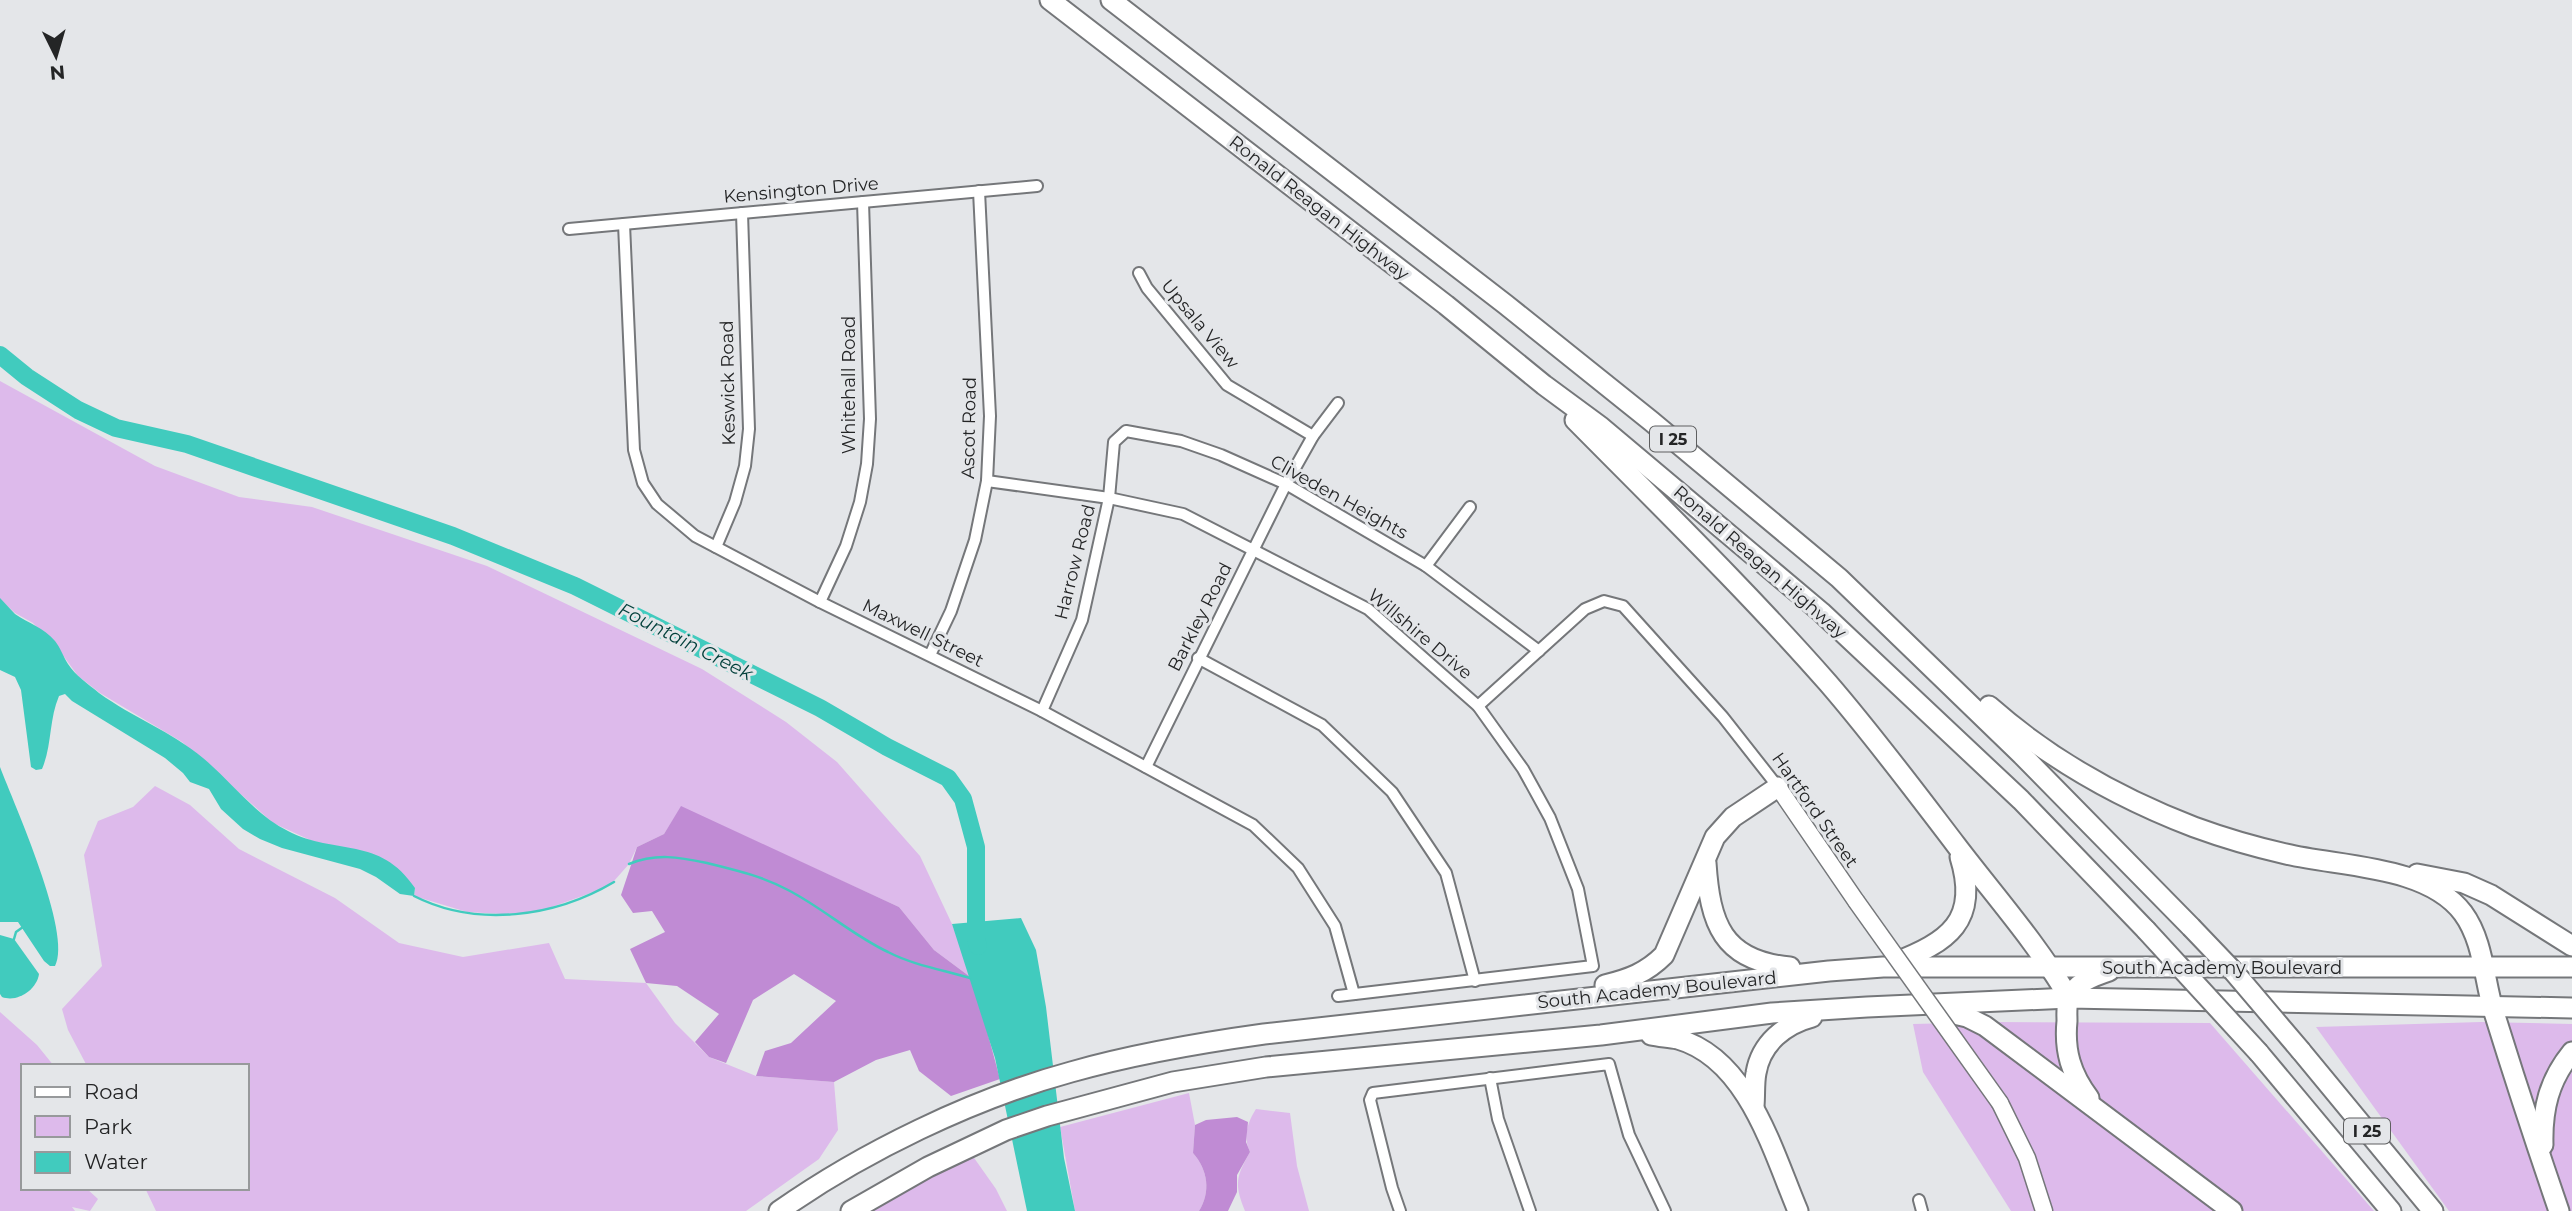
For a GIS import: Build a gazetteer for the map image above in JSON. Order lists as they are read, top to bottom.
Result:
{
  "streets": {
    "highway": ["Ronald Reagan Highway", "I 25", "South Academy Boulevard"],
    "street": [
      "Kensington Drive",
      "Upsala View",
      "Keswick Road",
      "Whitehall Road",
      "Ascot Road",
      "Cliveden Heights",
      "Harrow Road",
      "Barkley Road",
      "Maxwell Street",
      "Willshire Drive",
      "Hartford Street"
    ]
  },
  "crossings": [
    ["Kensington Drive", "Keswick Road"],
    ["Kensington Drive", "Whitehall Road"],
    ["Kensington Drive", "Ascot Road"],
    ["Kensington Drive", "Maxwell Street"],
    ["Upsala View", "Barkley Road"],
    ["Keswick Road", "Maxwell Street"],
    ["Whitehall Road", "Maxwell Street"],
    ["Ascot Road", "Maxwell Street"],
    ["Ascot Road", "Willshire Drive"],
    ["Cliveden Heights", "Harrow Road"],
    ["Cliveden Heights", "Barkley Road"],
    ["Cliveden Heights", "Willshire Drive"],
    ["Cliveden Heights", "Hartford Street"],
    ["Harrow Road", "Maxwell Street"],
    ["Harrow Road", "Willshire Drive"],
    ["Barkley Road", "Maxwell Street"],
    ["Barkley Road", "Willshire Drive"],
    ["Willshire Drive", "Hartford Street"]
  ],
  "water": ["Fountain Creek"],
  "legend": ["Road", "Park", "Water"],
  "north": "bottom"
}
